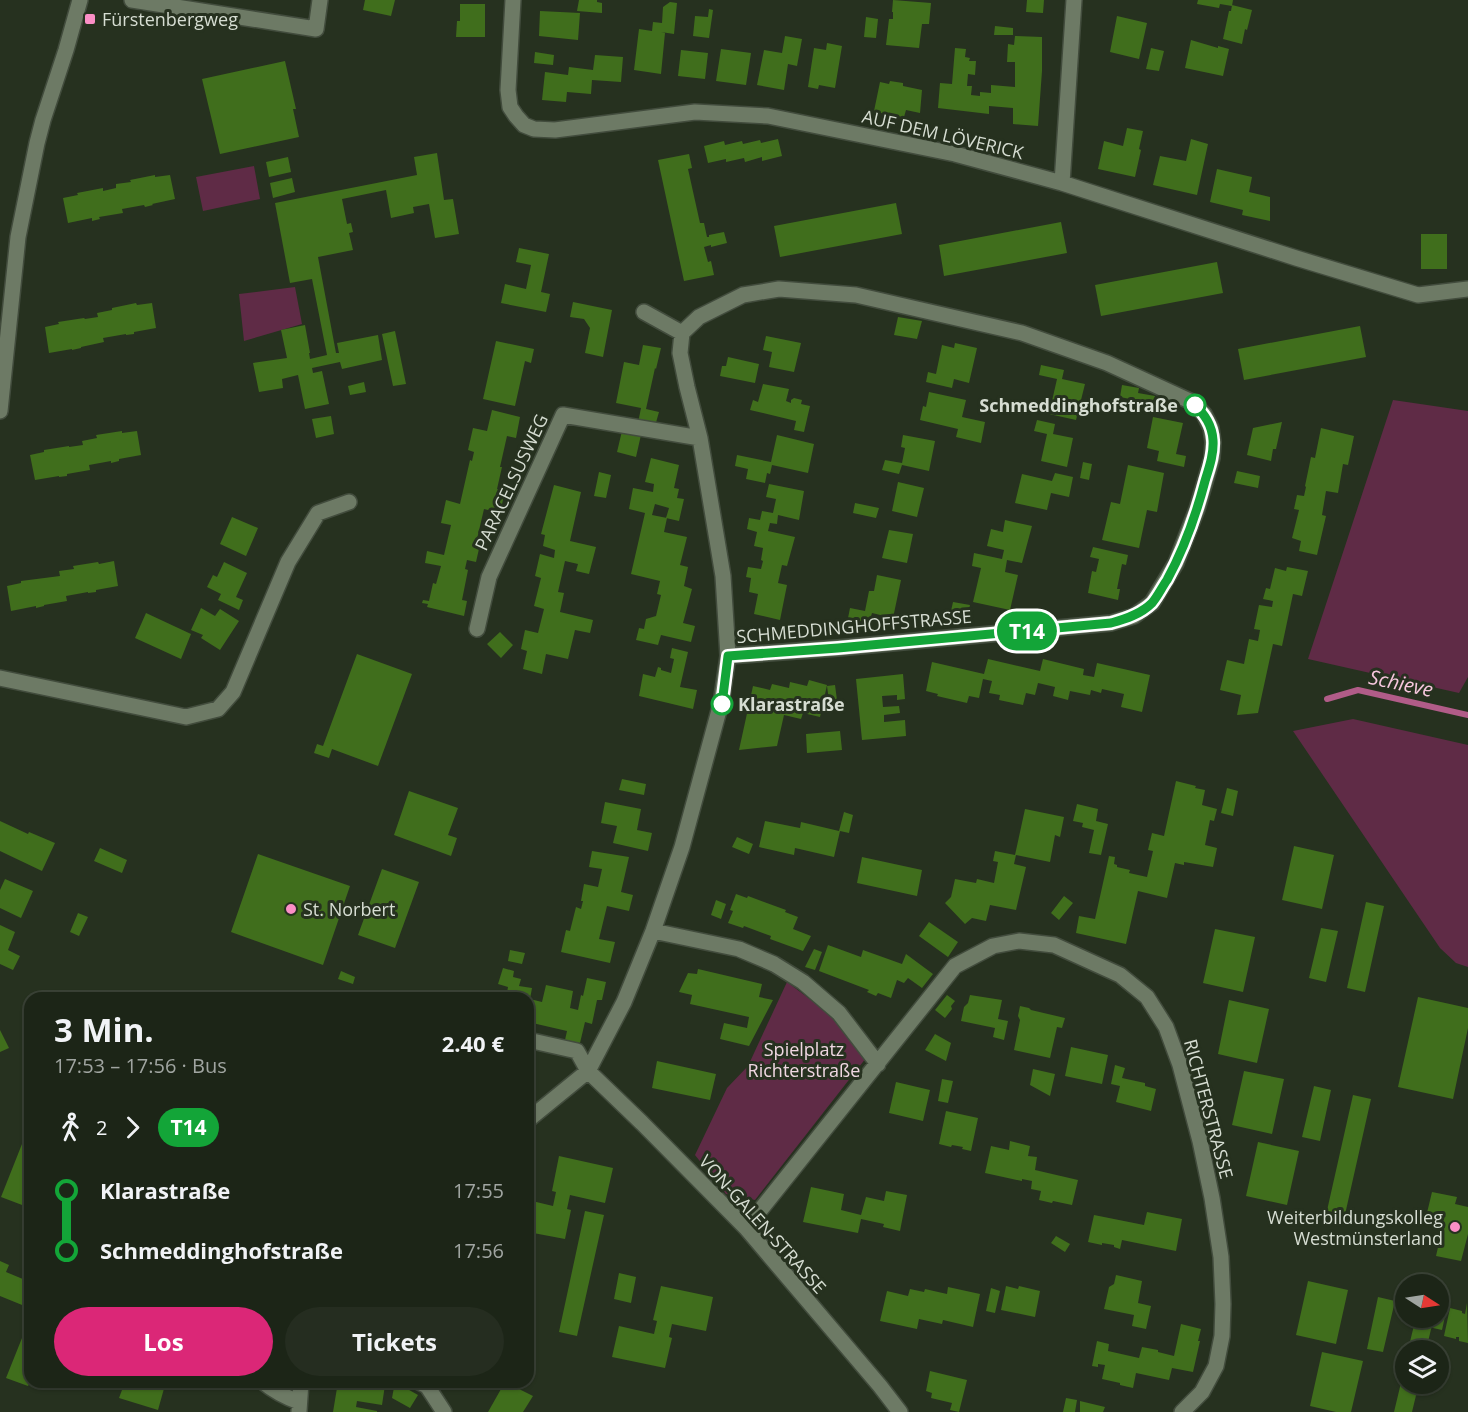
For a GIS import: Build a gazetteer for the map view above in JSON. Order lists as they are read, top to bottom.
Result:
{
  "streets": {
    "street": [
      "AUF DEM LÖVERICK",
      "PARACELSUSWEG",
      "SCHMEDDINGHOFFSTRASSE",
      "RICHTERSTRASSE",
      "VON-GALEN-STRASSE"
    ]
  },
  "crossings": [
    ["RICHTERSTRASSE", "VON-GALEN-STRASSE"]
  ],
  "water": ["Schieve"],
  "parks": ["Spielplatz Richterstraße"],
  "places": {
    "transit": ["Fürstenbergweg"],
    "other": [
      "Schmeddinghofstraße",
      "Klarastraße",
      "St. Norbert",
      "Weiterbildungskolleg Westmünsterland"
    ]
  },
  "lines": ["bus line T14"],
  "north": "right",
  "page": {
    "on_map": "T14",
    "heading": ["3 Min.", "17:53 – 17:56 · Bus", "2.40 €"],
    "legs": ["2", "T14"],
    "list": [
      {
        "name": "Klarastraße",
        "value": "17:55"
      },
      {
        "name": "Schmeddinghofstraße",
        "value": "17:56"
      }
    ],
    "buttons": ["Los", "Tickets"]
  }
}
